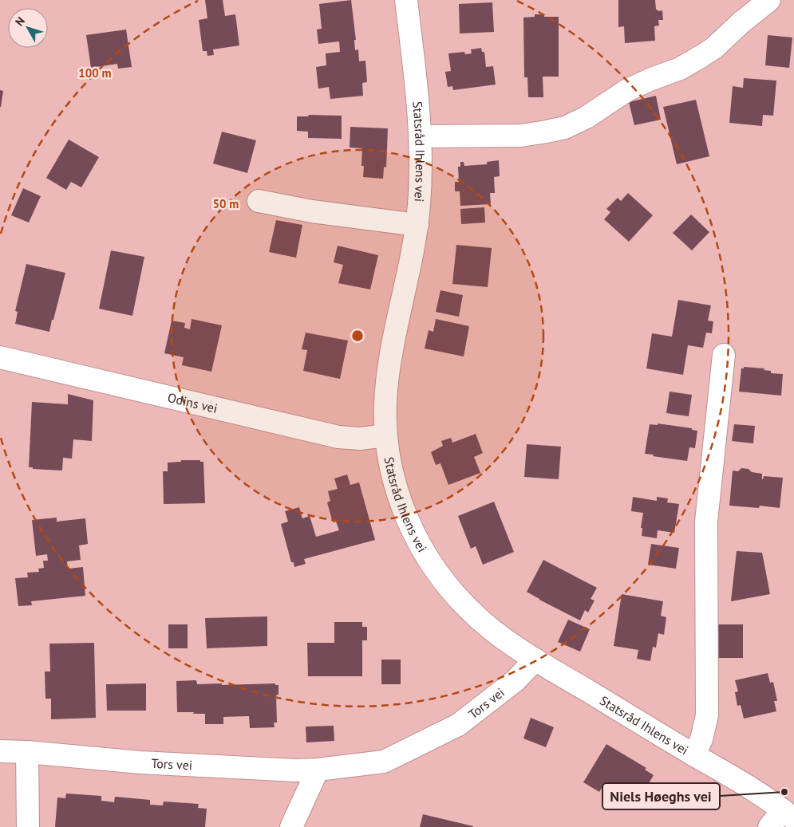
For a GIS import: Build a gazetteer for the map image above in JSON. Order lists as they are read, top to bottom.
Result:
{
  "streets": {
    "street": ["Statsråd Ihlens vei", "Odins vei", "Tors vei"]
  },
  "crossings": [
    ["Statsråd Ihlens vei", "Odins vei"],
    ["Statsråd Ihlens vei", "Tors vei"]
  ],
  "places": ["Niels Høeghs vei"],
  "north": "top left",
  "rings": ["100 m", "50 m"]
}
